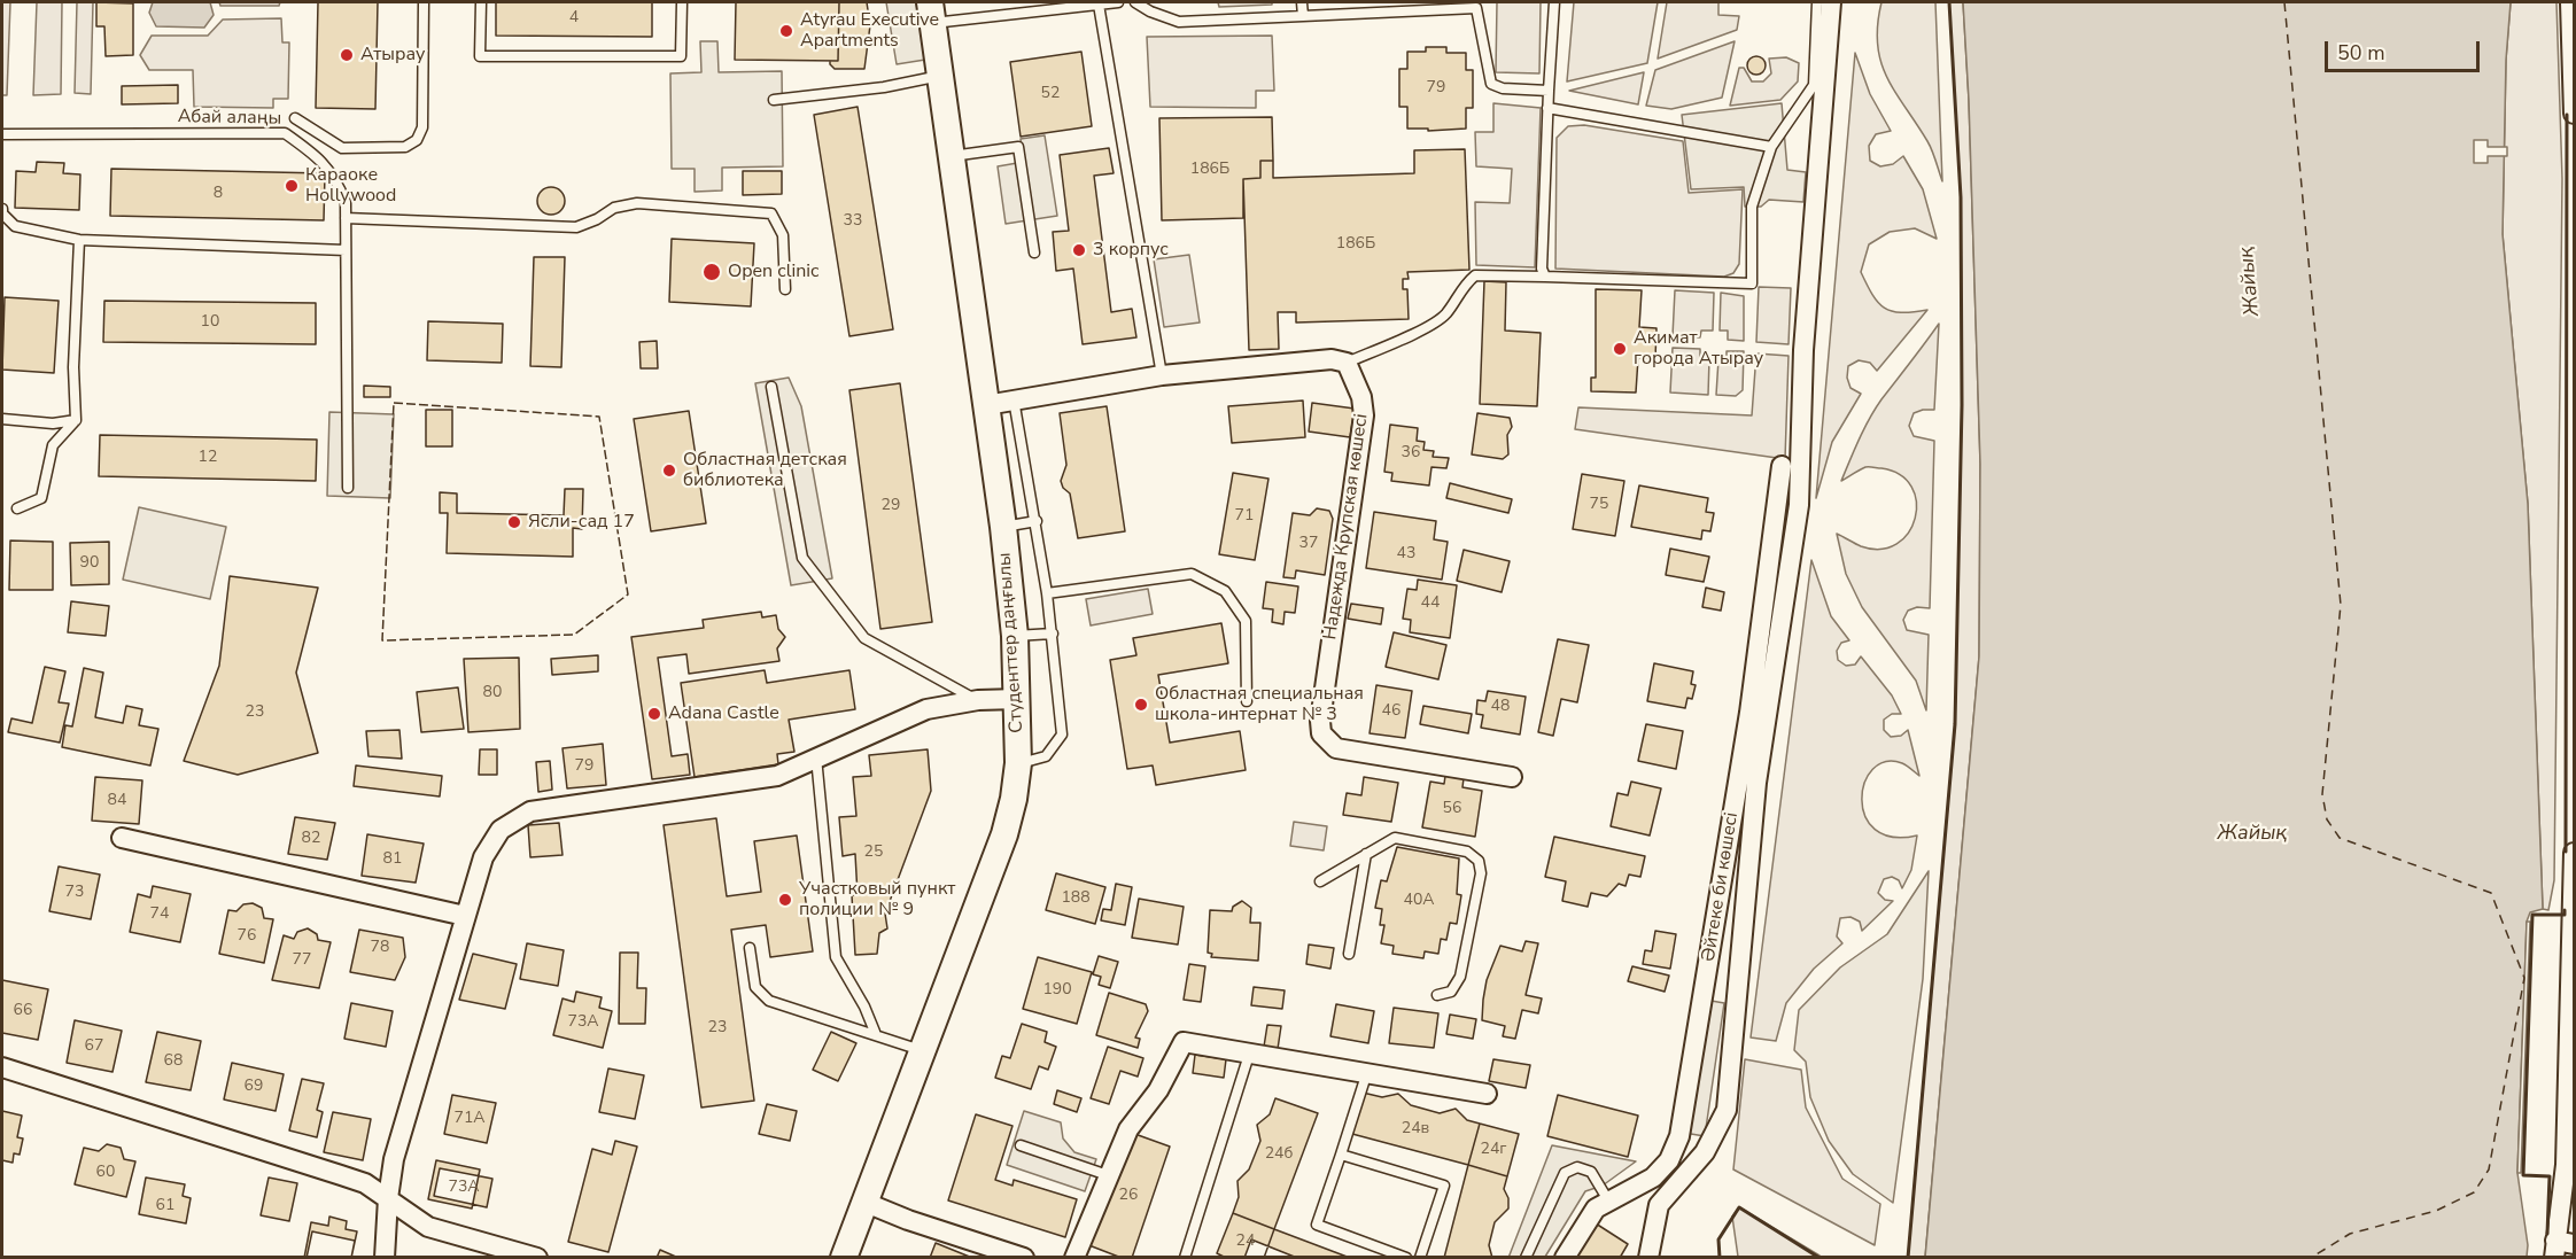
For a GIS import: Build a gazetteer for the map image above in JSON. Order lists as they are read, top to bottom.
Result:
{
  "streets": {
    "street": ["Надежда Крупская көшесі", "Студенттер даңғылы", "Әйтеке би көшесі"],
    "lane": ["Абай алаңы"]
  },
  "water": ["Жайық"],
  "places": [
    "Atyrau Executive Apartments",
    "Атырау",
    "Караоке Hollywood",
    "3 корпус",
    "Open clinic",
    "Акимат города Атырау",
    "Областная детская библиотека",
    "Ясли-сад 17",
    "Областная специальная школа-интернат № 3",
    "Adana Сastle",
    "Участковый пункт полиции № 9"
  ],
  "house_numbers": [
    "4",
    "79",
    "52",
    "186Б",
    "8",
    "33",
    "186Б",
    "10",
    "36",
    "12",
    "75",
    "29",
    "71",
    "37",
    "43",
    "90",
    "44",
    "80",
    "48",
    "46",
    "23",
    "79",
    "84",
    "56",
    "82",
    "25",
    "81",
    "73",
    "188",
    "40А",
    "74",
    "76",
    "78",
    "77",
    "190",
    "66",
    "73А",
    "23",
    "67",
    "68",
    "69",
    "71А",
    "24в",
    "24г",
    "24б",
    "60",
    "73А",
    "26",
    "61",
    "24"
  ],
  "scale_bar": "50 m"
}
